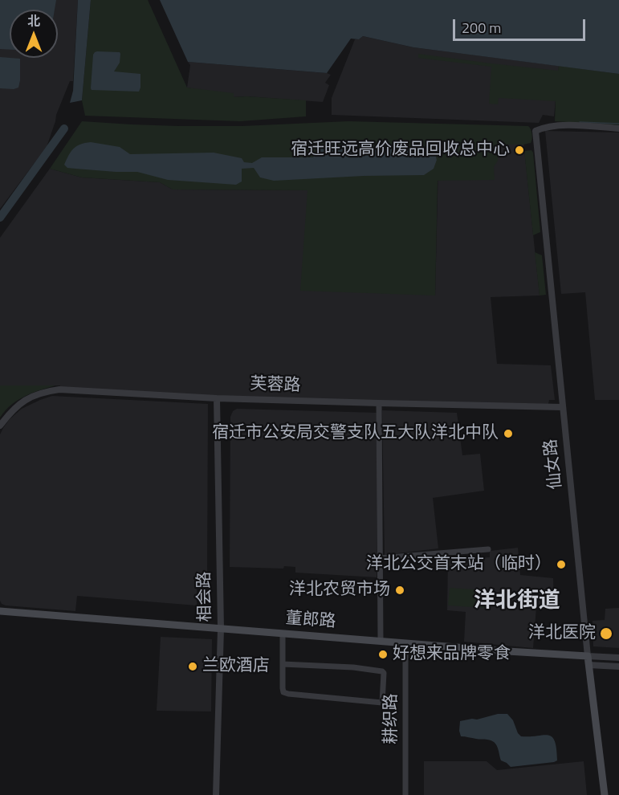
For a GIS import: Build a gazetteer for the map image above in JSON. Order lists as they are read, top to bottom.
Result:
{
  "streets": {
    "main road": ["仙女路", "董郎路"],
    "street": ["芙蓉路", "相会路", "耕织路"]
  },
  "crossings": [
    ["芙蓉路", "仙女路"],
    ["芙蓉路", "相会路"],
    ["仙女路", "董郎路"],
    ["相会路", "董郎路"],
    ["董郎路", "耕织路"]
  ],
  "districts": ["洋北街道"],
  "places": [
    "宿迁旺远高价废品回收总中心",
    "宿迁市公安局交警支队五大队洋北中队",
    "洋北公交首末站（临时）",
    "洋北农贸市场",
    "洋北医院",
    "好想来品牌零食",
    "兰欧酒店"
  ],
  "scale_bar": "200 m",
  "north": "top"
}
